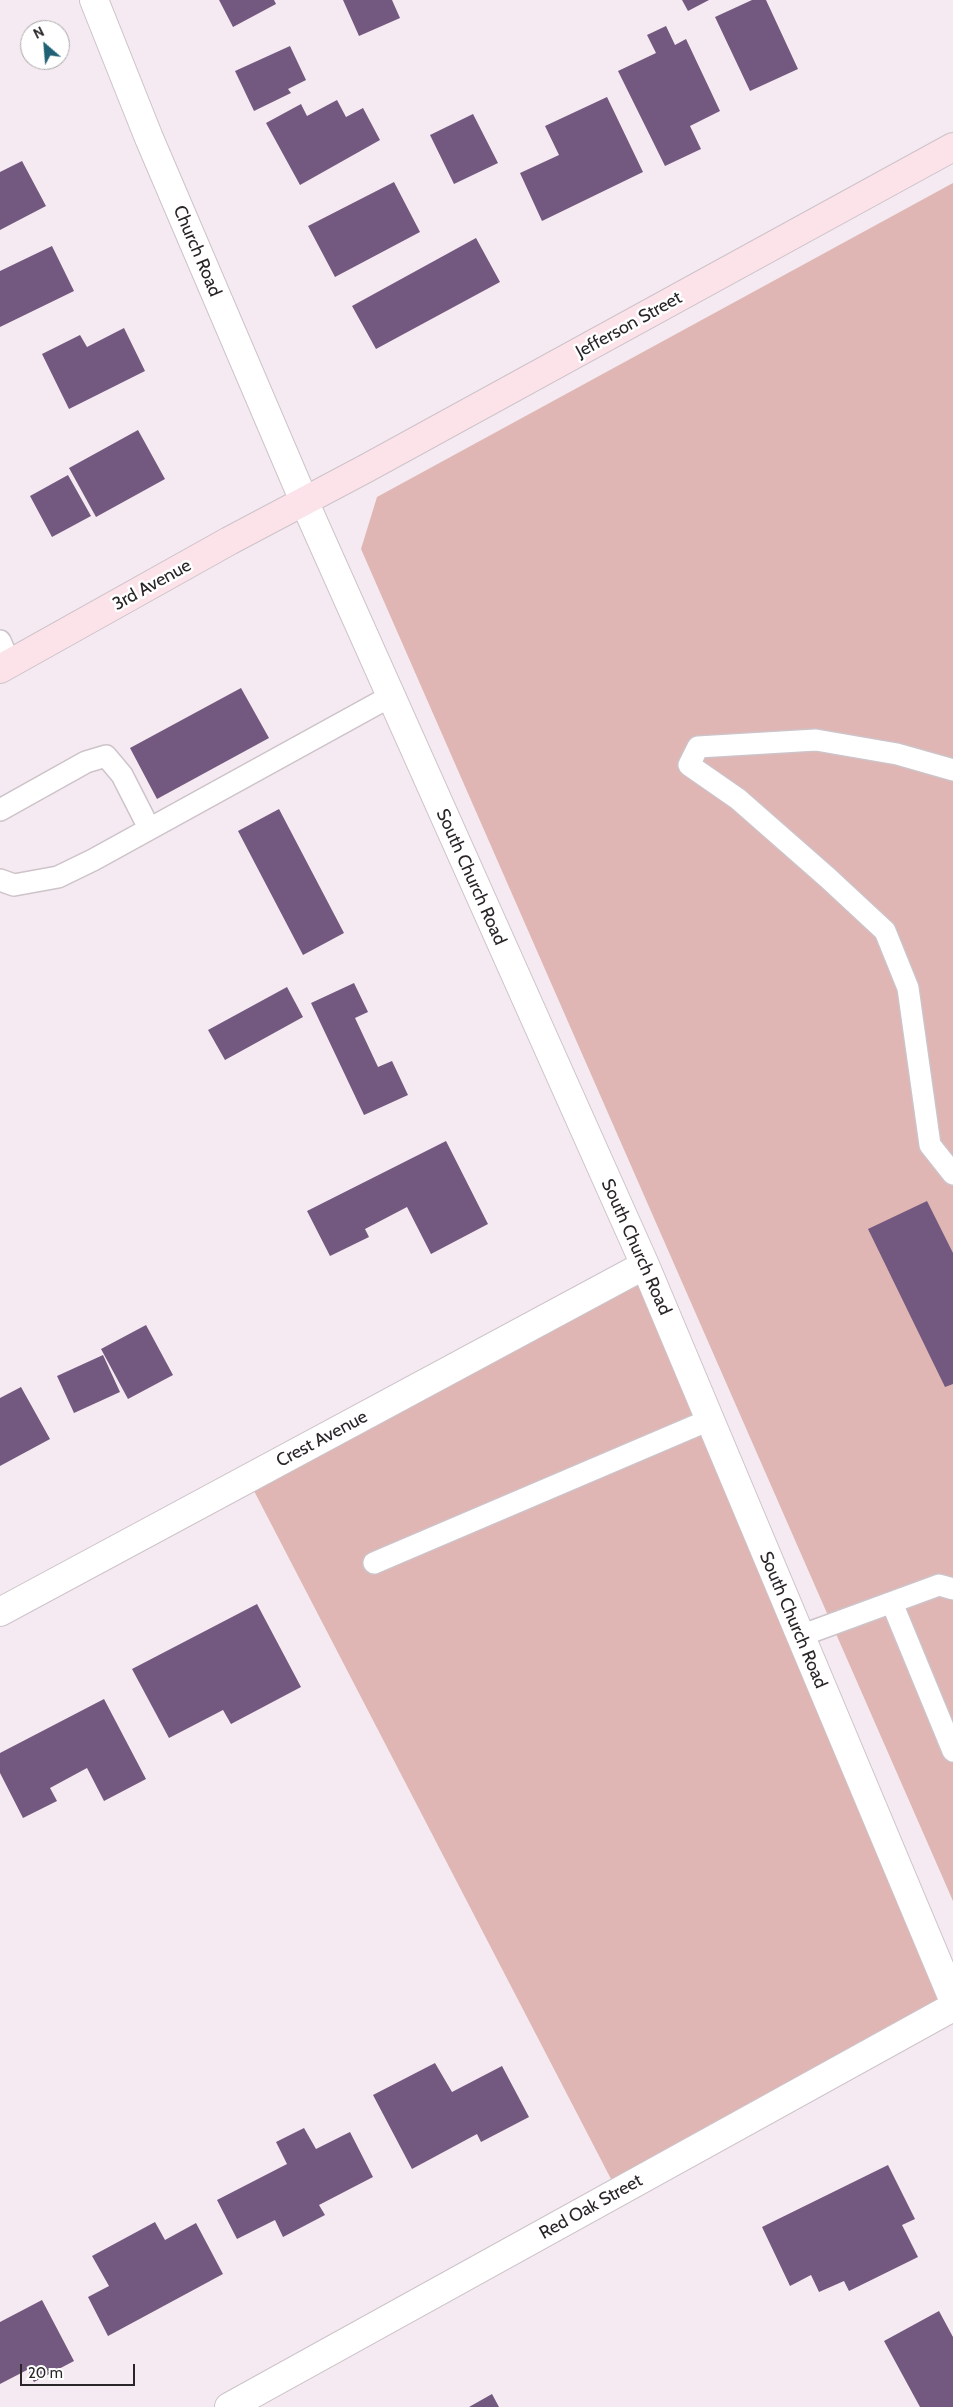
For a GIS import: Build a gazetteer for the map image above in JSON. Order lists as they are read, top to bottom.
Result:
{
  "streets": {
    "street": [
      "Church Road",
      "Jefferson Street",
      "3rd Avenue",
      "South Church Road",
      "Crest Avenue",
      "Red Oak Street"
    ]
  },
  "crossings": [
    ["Church Road", "Jefferson Street"],
    ["Church Road", "3rd Avenue"],
    ["Church Road", "South Church Road"],
    ["Jefferson Street", "3rd Avenue"],
    ["Jefferson Street", "South Church Road"],
    ["3rd Avenue", "South Church Road"],
    ["South Church Road", "Crest Avenue"]
  ],
  "scale_bar": "20 m",
  "north": "top left"
}
